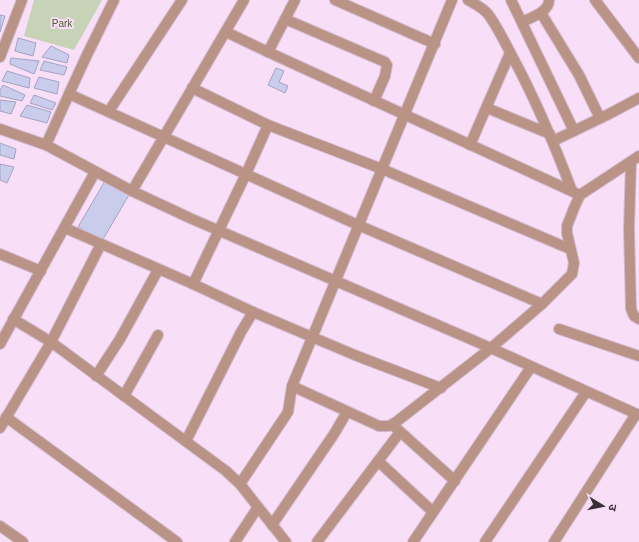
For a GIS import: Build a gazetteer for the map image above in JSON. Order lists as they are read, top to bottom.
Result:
{
  "parks": ["Park"],
  "north": "right"
}
